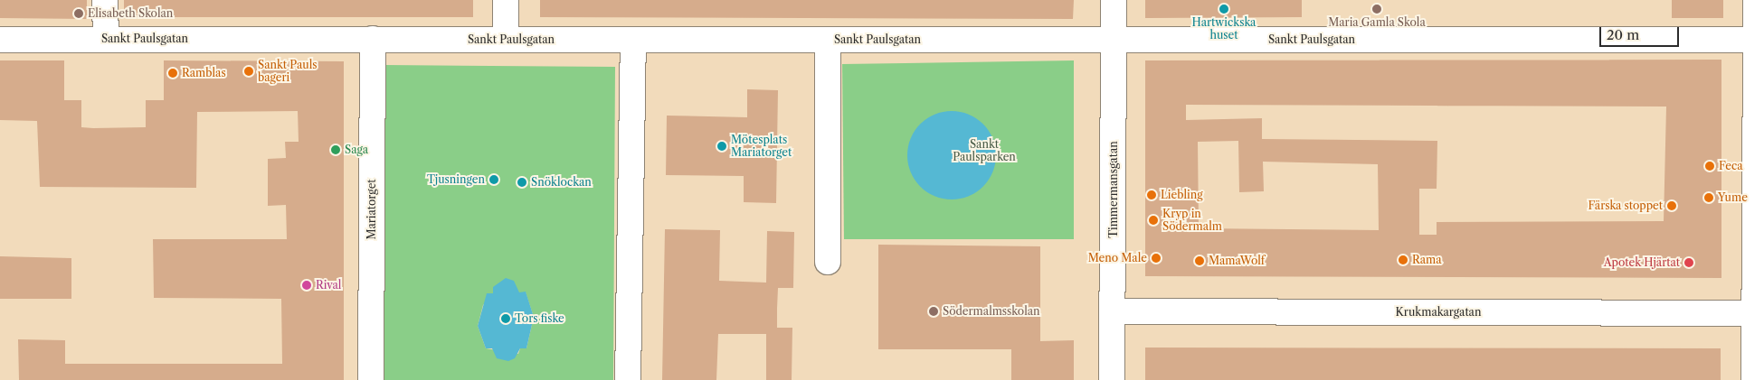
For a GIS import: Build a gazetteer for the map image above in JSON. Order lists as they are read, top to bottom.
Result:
{
  "streets": {
    "street": [
      "Sankt Paulsgatan",
      "Timmermansgatan",
      "Mariatorget",
      "Krukmakargatan"
    ]
  },
  "crossings": [
    ["Sankt Paulsgatan", "Timmermansgatan"],
    ["Sankt Paulsgatan", "Mariatorget"],
    ["Timmermansgatan", "Krukmakargatan"]
  ],
  "parks": ["Sankt Paulsparken"],
  "places": [
    "Hartwickska huset",
    "Maria Gamla Skola",
    "Elisabeth Skolan",
    "Sankt Pauls bageri",
    "Ramblas",
    "Mötesplats Mariatorget",
    "Saga",
    "Feca",
    "Tjusningen",
    "Snöklockan",
    "Liebling",
    "Yume",
    "Färska stoppet",
    "Kryp in Södermalm",
    "Meno Male",
    "Rama",
    "MamaWolf",
    "Apotek Hjärtat",
    "Rival",
    "Södermalmsskolan",
    "Tors fiske"
  ],
  "scale_bar": "20 m"
}
